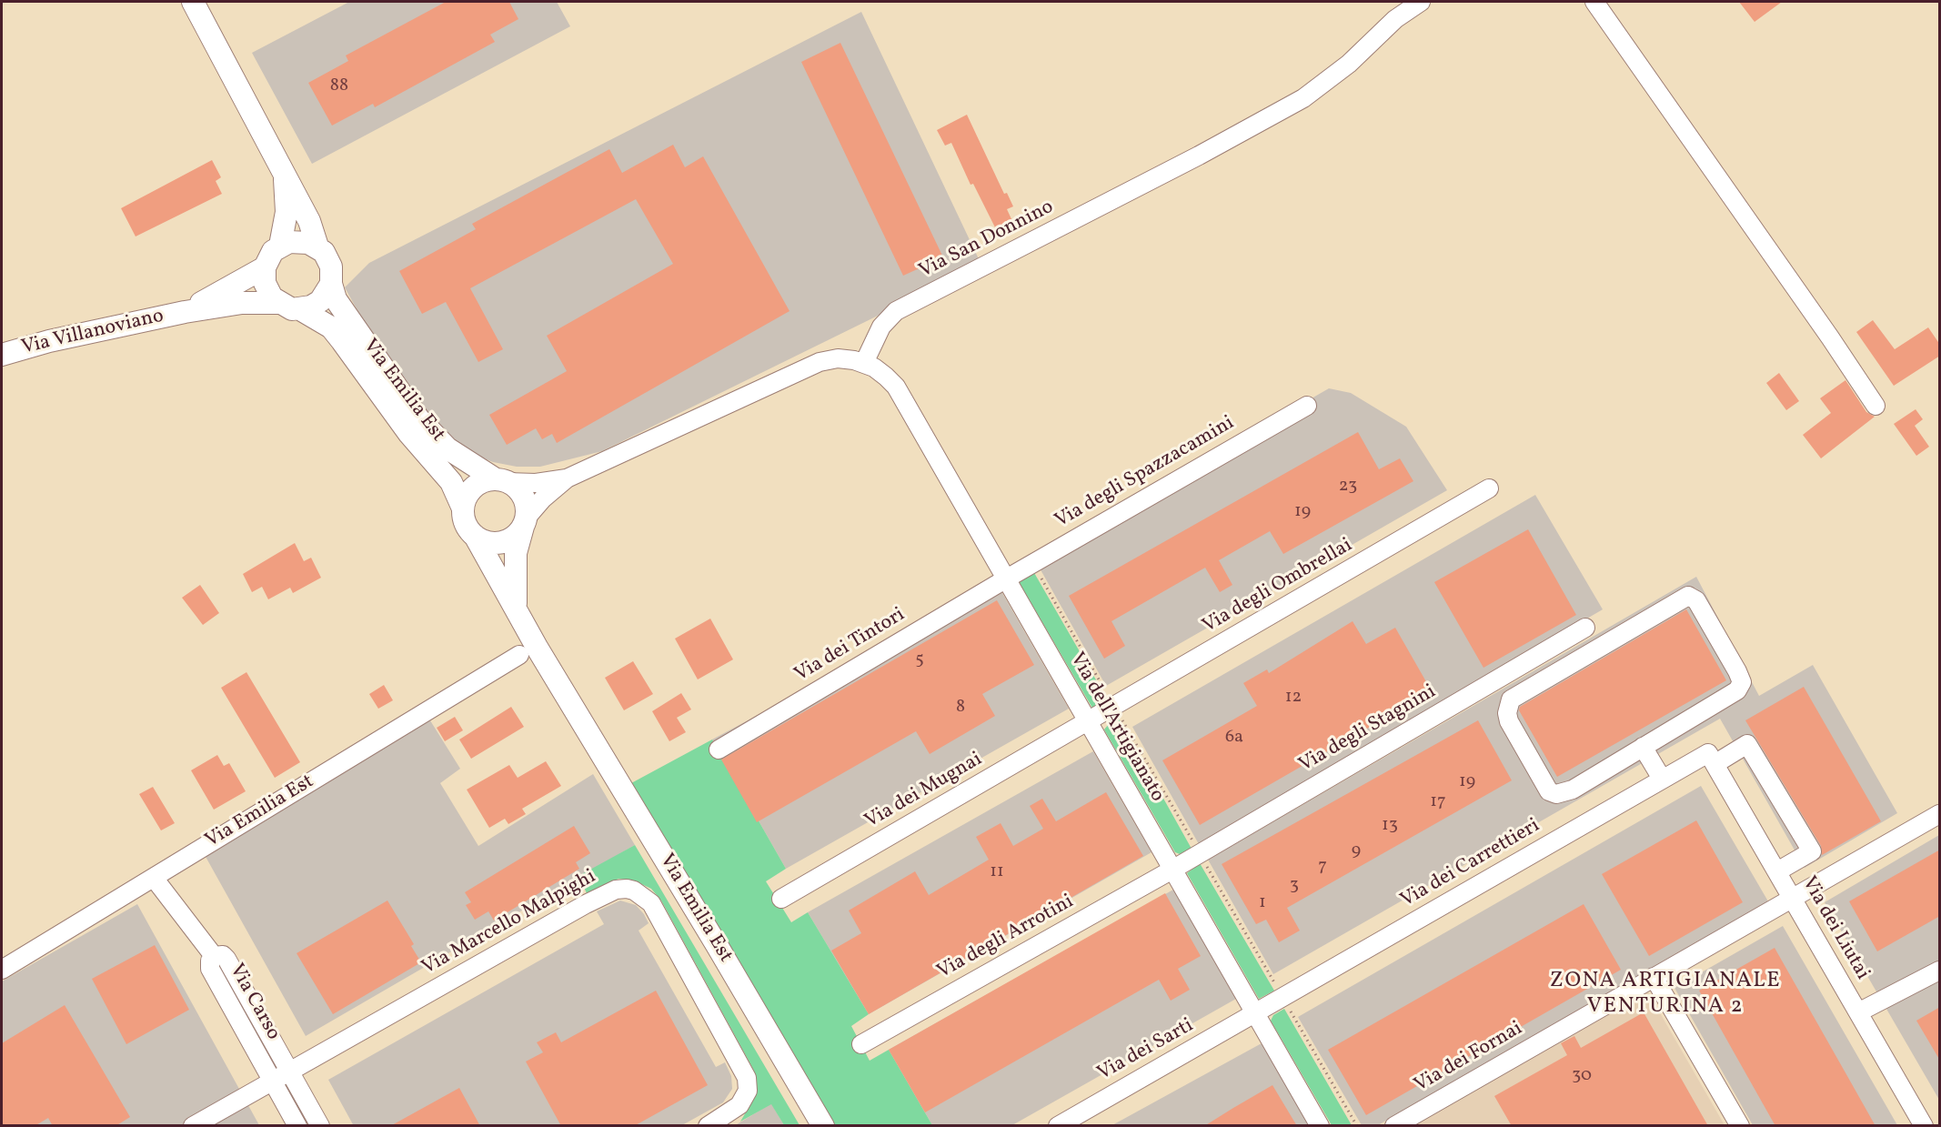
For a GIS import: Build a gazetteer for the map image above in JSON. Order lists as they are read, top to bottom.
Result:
{
  "streets": {
    "main road": ["Via Villanoviano", "Via Emilia Est"],
    "street": [
      "Via San Donnino",
      "Via degli Spazzacamini",
      "Via degli Ombrellai",
      "Via dei Tintori",
      "Via dell'Artigianato",
      "Via degli Stagnini",
      "Via dei Mugnai",
      "Via dei Carrettieri",
      "Via Marcello Malpighi",
      "Via dei Liutai",
      "Via degli Arrotini",
      "Via Carso",
      "Via dei Sarti",
      "Via dei Fornai"
    ]
  },
  "crossings": [
    ["Via San Donnino", "Via dell'Artigianato"],
    ["Via Villanoviano", "Via Emilia Est"],
    ["Via degli Spazzacamini", "Via dei Tintori"],
    ["Via degli Spazzacamini", "Via dell'Artigianato"],
    ["Via degli Ombrellai", "Via dell'Artigianato"],
    ["Via degli Ombrellai", "Via dei Mugnai"],
    ["Via dei Tintori", "Via dell'Artigianato"],
    ["Via dell'Artigianato", "Via degli Stagnini"],
    ["Via dell'Artigianato", "Via dei Mugnai"],
    ["Via dell'Artigianato", "Via dei Carrettieri"],
    ["Via dell'Artigianato", "Via degli Arrotini"],
    ["Via dell'Artigianato", "Via dei Sarti"],
    ["Via degli Stagnini", "Via degli Arrotini"],
    ["Via dei Carrettieri", "Via dei Liutai"],
    ["Via dei Carrettieri", "Via dei Sarti"],
    ["Via Marcello Malpighi", "Via Carso"],
    ["Via dei Liutai", "Via dei Fornai"]
  ],
  "districts": ["ZONA ARTIGIANALE VENTURINA 2"],
  "house_numbers": [
    "88",
    "23",
    "19",
    "5",
    "12",
    "8",
    "6a",
    "19",
    "17",
    "13",
    "9",
    "7",
    "11",
    "3",
    "1",
    "30"
  ]
}
